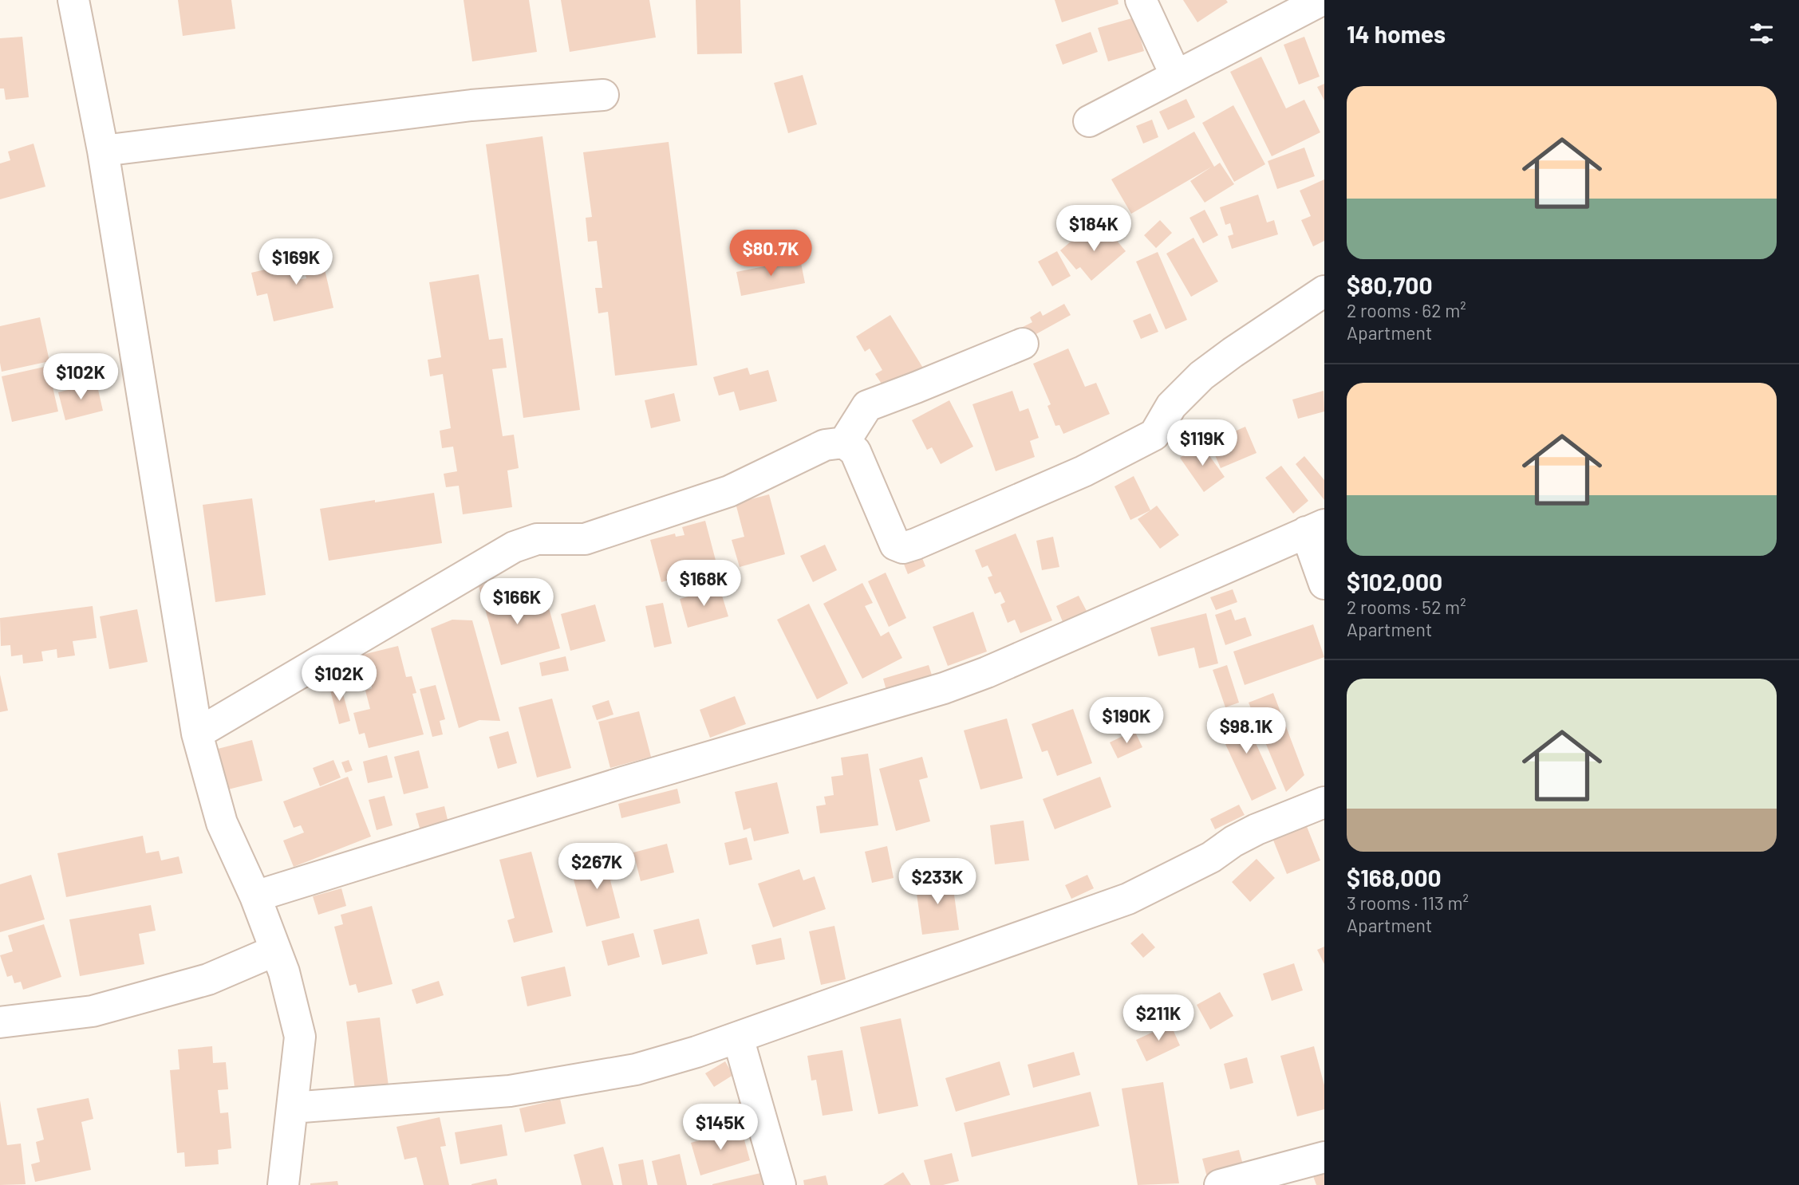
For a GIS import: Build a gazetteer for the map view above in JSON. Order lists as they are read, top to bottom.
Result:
{
  "page": {
    "heading": "14 homes",
    "list": [
      {
        "name": "$80,700",
        "note": "2 rooms · 62 m² · Apartment"
      },
      {
        "name": "$102,000",
        "note": "2 rooms · 52 m² · Apartment"
      },
      {
        "name": "$168,000",
        "note": "3 rooms · 113 m² · Apartment"
      }
    ],
    "price": [
      "$184K",
      "$80.7K",
      "$169K",
      "$102K",
      "$119K",
      "$168K",
      "$166K",
      "$102K",
      "$190K",
      "$98.1K",
      "$267K",
      "$233K",
      "$211K",
      "$145K"
    ]
  }
}
